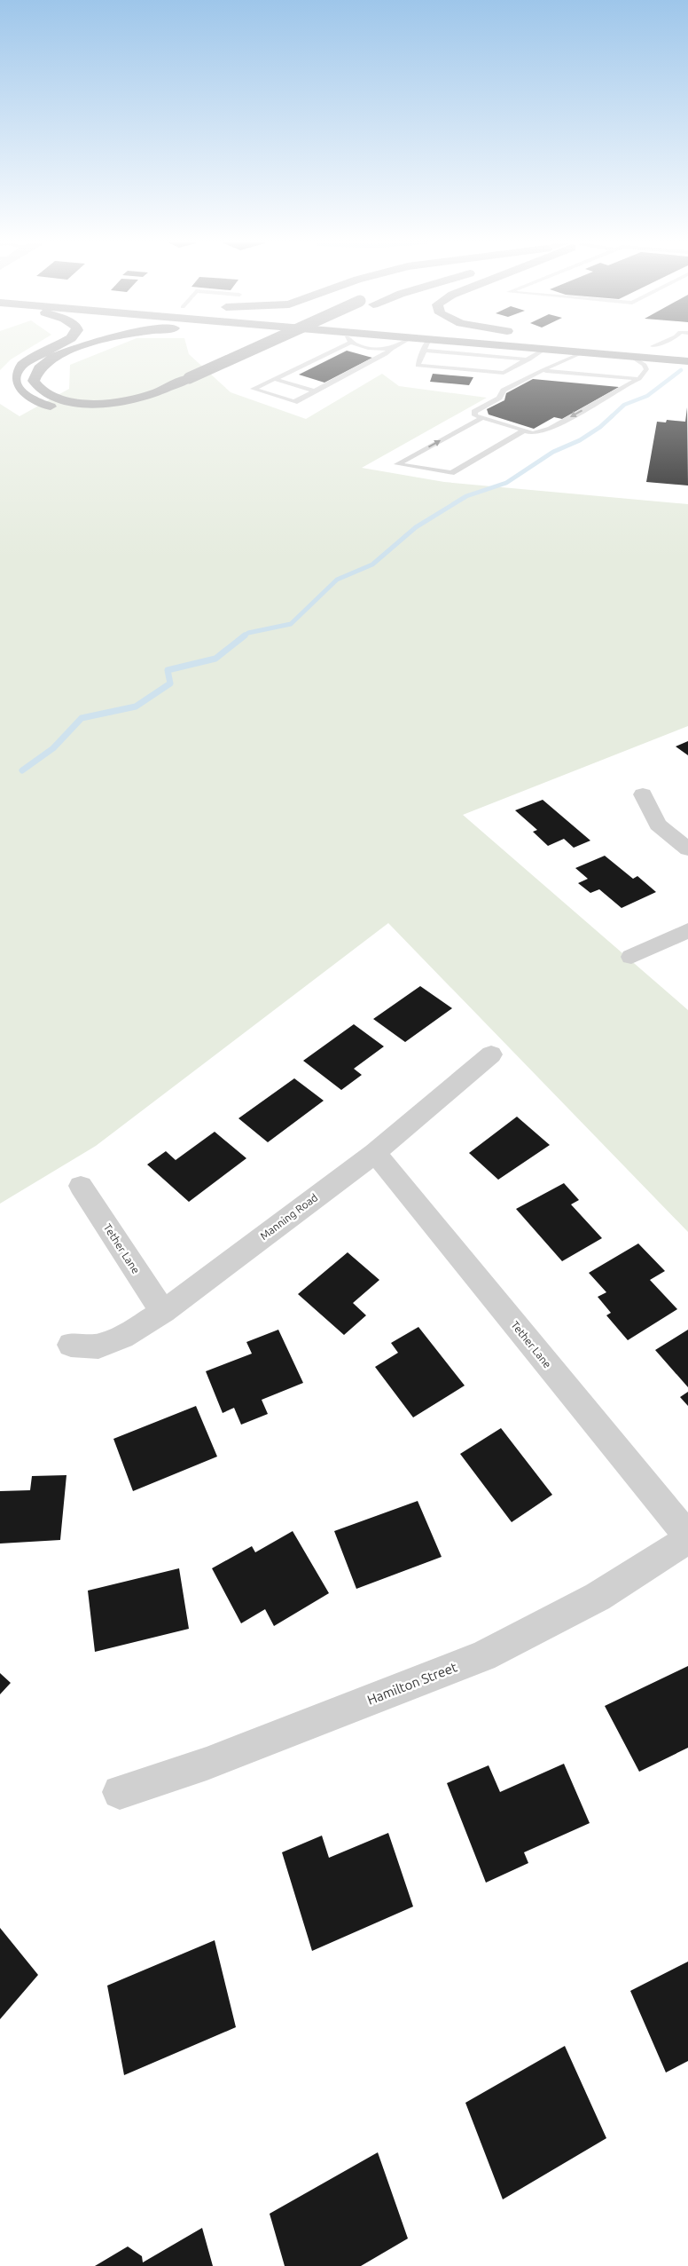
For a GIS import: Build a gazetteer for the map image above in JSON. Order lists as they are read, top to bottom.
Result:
{
  "streets": {
    "street": ["Manning Road", "Tether Lane", "Hamilton Street"]
  },
  "crossings": [
    ["Manning Road", "Tether Lane"],
    ["Tether Lane", "Hamilton Street"]
  ]
}
